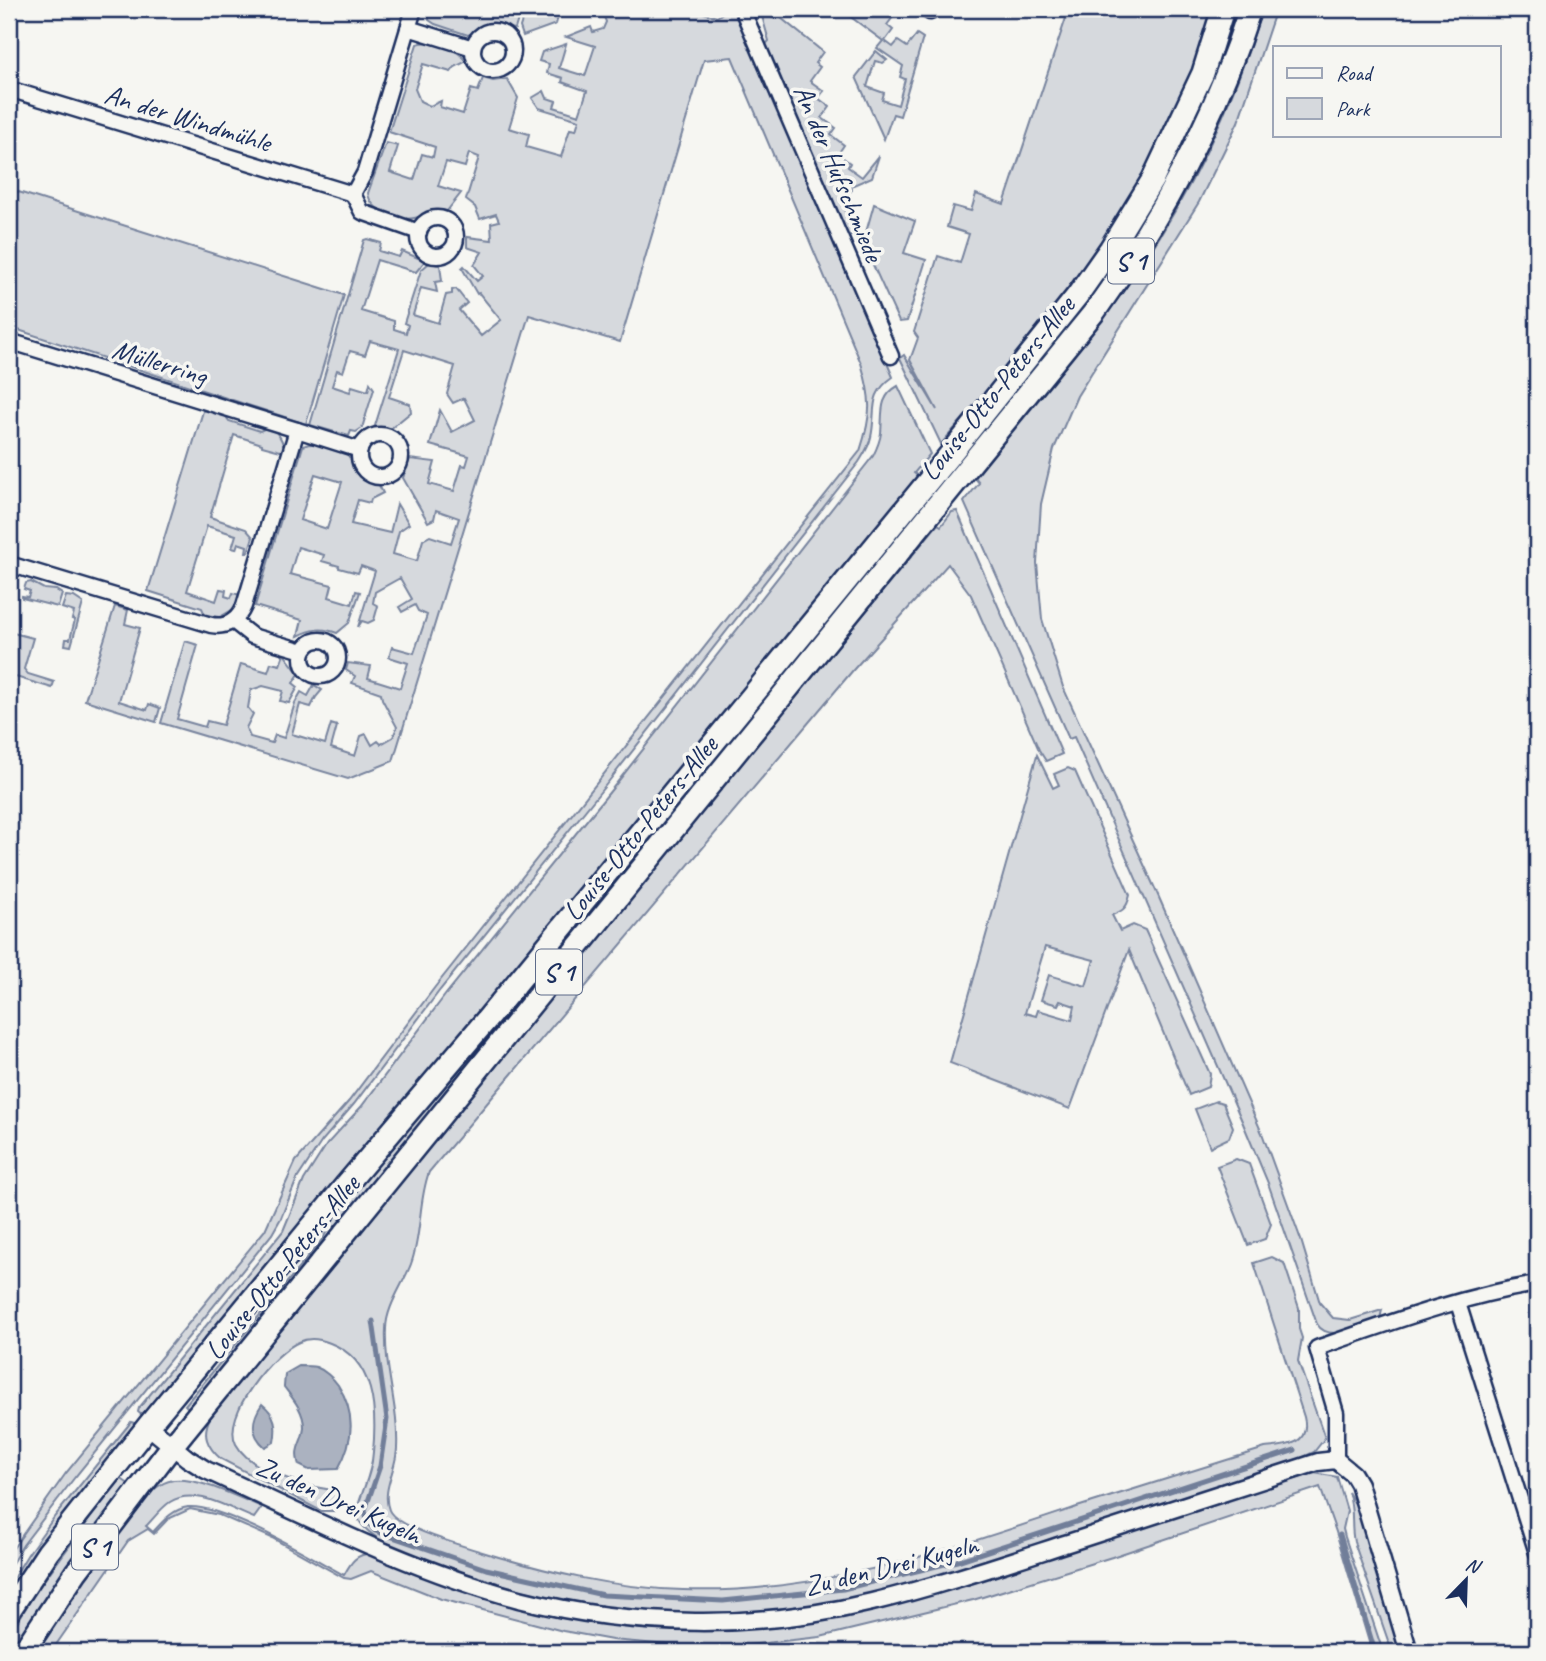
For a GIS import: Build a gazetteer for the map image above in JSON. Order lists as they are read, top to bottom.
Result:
{
  "streets": {
    "main road": ["S 1", "Louise-Otto-Peters-Allee"],
    "street": [
      "An der Windmühle",
      "An der Hufschmiede",
      "Müllerring",
      "Zu den Drei Kugeln"
    ]
  },
  "crossings": [
    ["Louise-Otto-Peters-Allee", "Zu den Drei Kugeln"]
  ],
  "legend": ["Road", "Park"],
  "north": "top right"
}
